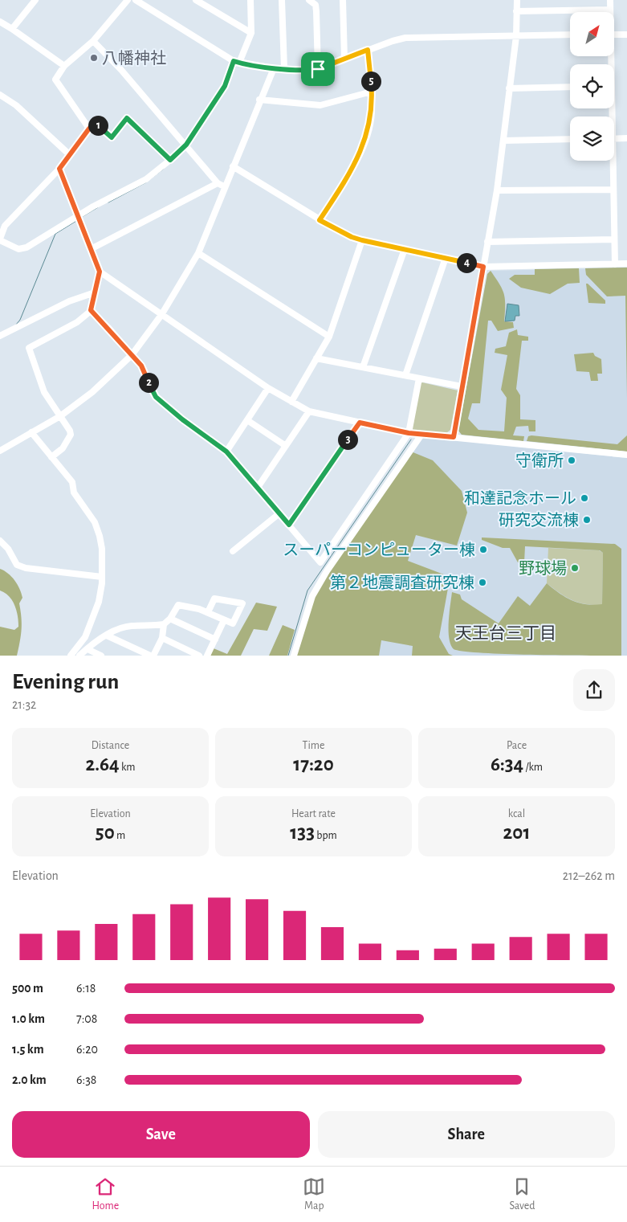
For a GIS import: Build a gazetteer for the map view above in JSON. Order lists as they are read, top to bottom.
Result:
{
  "districts": ["天王台三丁目"],
  "places": [
    "八幡神社",
    "守衛所",
    "和達記念ホール",
    "研究交流棟",
    "スーパーコンピューター棟",
    "野球場",
    "第２地震調査研究棟"
  ],
  "north": "top right",
  "page": {
    "pins": [
      "5",
      "1",
      "4",
      "2",
      "3"
    ],
    "heading": ["Evening run", "21:32"],
    "stats": [
      ["Distance", "2.64 km"],
      ["Time", "17:20"],
      ["Pace", "6:34 /km"],
      ["Elevation", "50 m"],
      ["Heart rate", "133 bpm"],
      ["kcal", "201"]
    ],
    "chart": ["Elevation", "212–262 m"],
    "list": [
      {
        "name": "500 m",
        "note": "6:18"
      },
      {
        "name": "1.0 km",
        "note": "7:08"
      },
      {
        "name": "1.5 km",
        "note": "6:20"
      },
      {
        "name": "2.0 km",
        "note": "6:38"
      }
    ],
    "buttons": ["Save", "Share"],
    "tabs": ["Home", "Map", "Saved"]
  }
}
